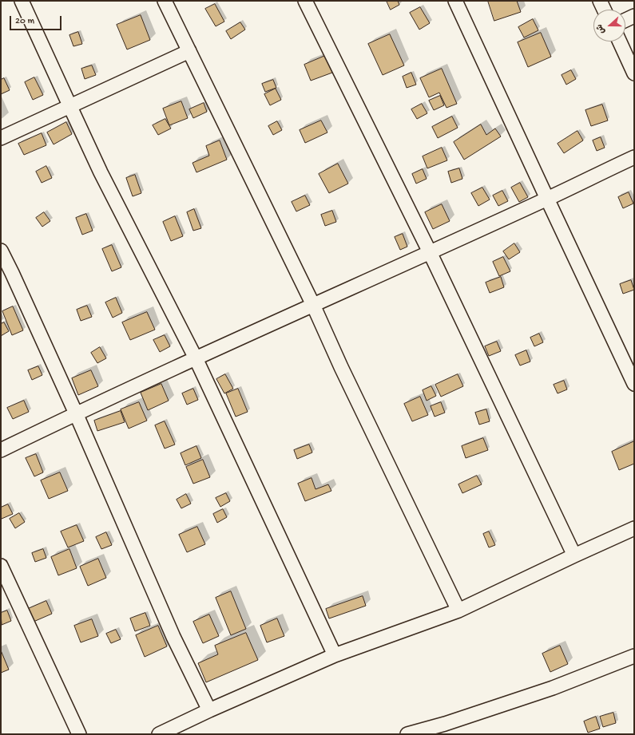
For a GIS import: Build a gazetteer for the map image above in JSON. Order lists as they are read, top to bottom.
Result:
{
  "scale_bar": "20 m",
  "north": "left"
}
